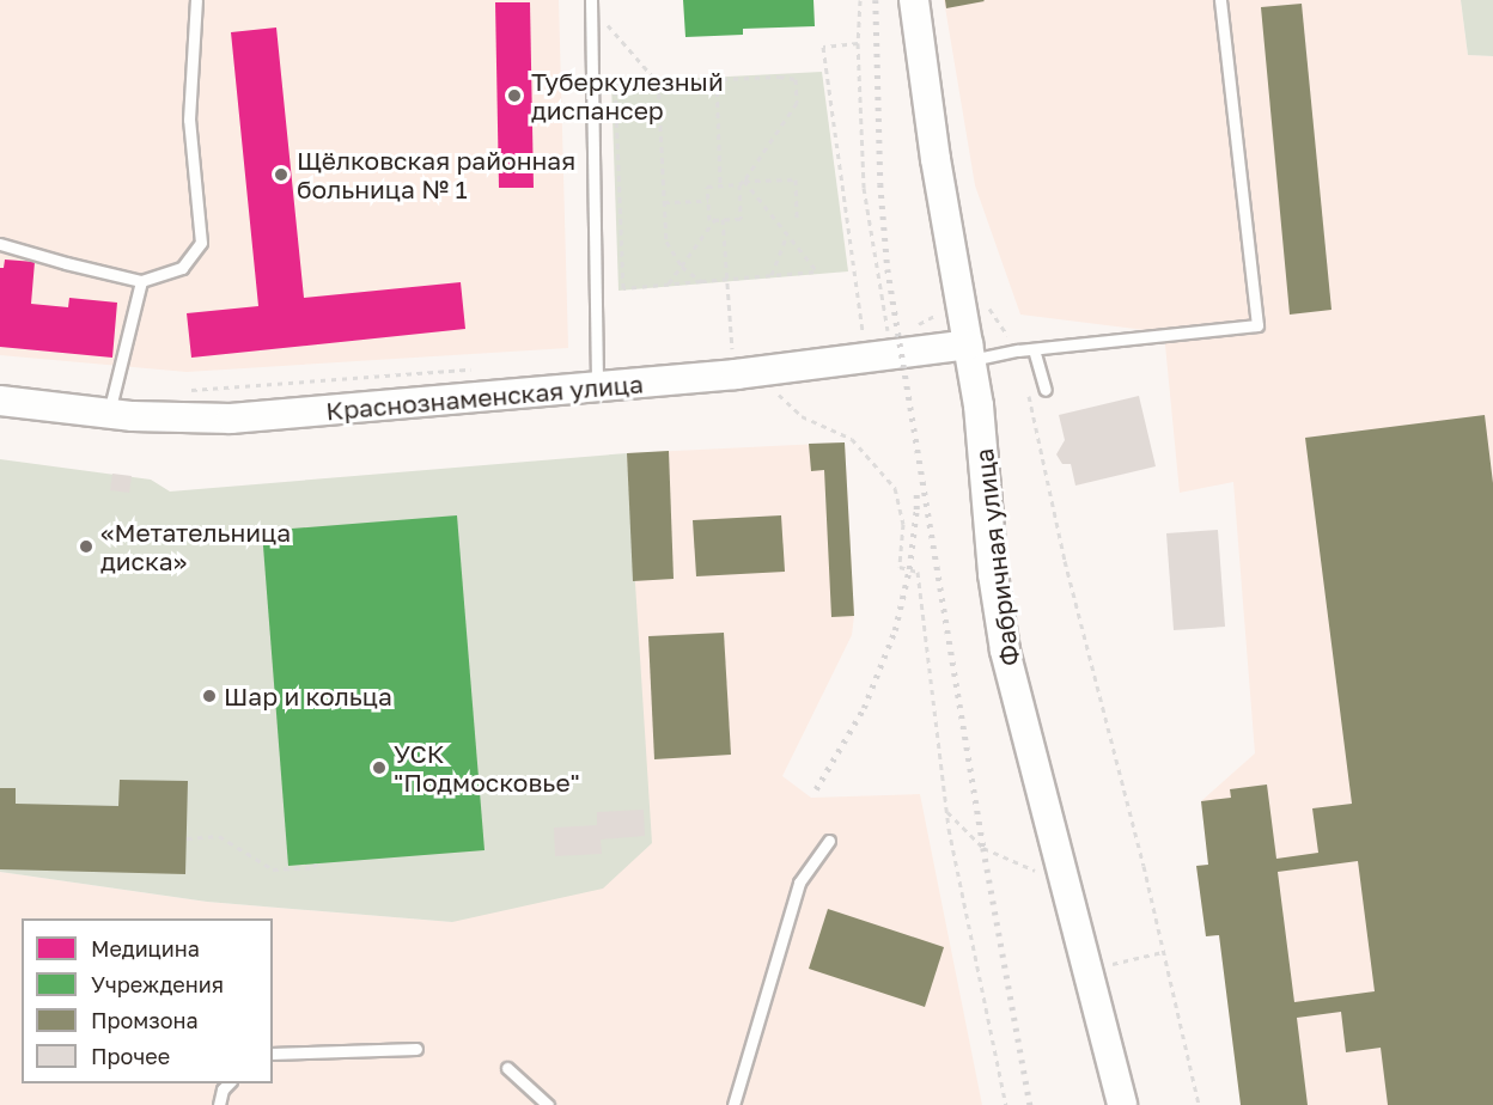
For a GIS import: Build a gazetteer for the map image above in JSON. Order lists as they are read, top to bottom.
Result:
{
  "streets": {
    "street": ["Краснознаменская улица", "Фабричная улица"]
  },
  "crossings": [
    ["Краснознаменская улица", "Фабричная улица"]
  ],
  "places": [
    "Туберкулезный диспансер",
    "Щёлковская районная больница № 1",
    "«Метательница диска»",
    "Шар и кольца",
    "УСК \"Подмосковье\""
  ],
  "legend": [
    "Медицина",
    "Учреждения",
    "Промзона",
    "Прочее"
  ]
}
